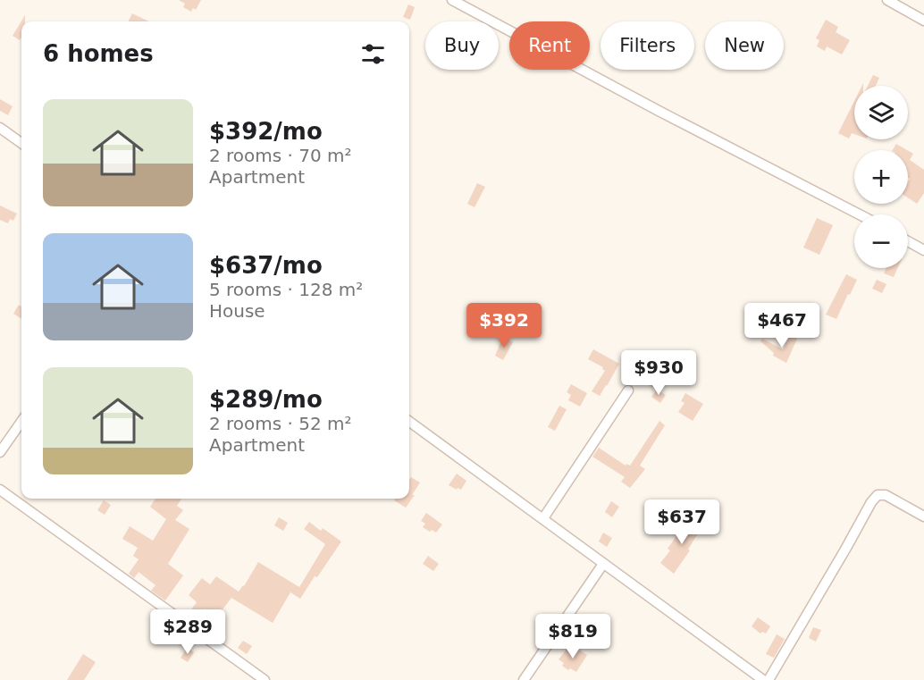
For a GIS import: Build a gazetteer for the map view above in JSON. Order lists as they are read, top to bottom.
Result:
{
  "page": {
    "chip": [
      "Buy",
      "Rent",
      "Filters",
      "New"
    ],
    "heading": "6 homes",
    "map_buttons": ["+", "−"],
    "list": [
      {
        "name": "$392/mo",
        "note": "2 rooms · 70 m² · Apartment"
      },
      {
        "name": "$637/mo",
        "note": "5 rooms · 128 m² · House"
      },
      {
        "name": "$289/mo",
        "note": "2 rooms · 52 m² · Apartment"
      }
    ],
    "price": [
      "$392",
      "$467",
      "$930",
      "$637",
      "$289",
      "$819"
    ]
  }
}
